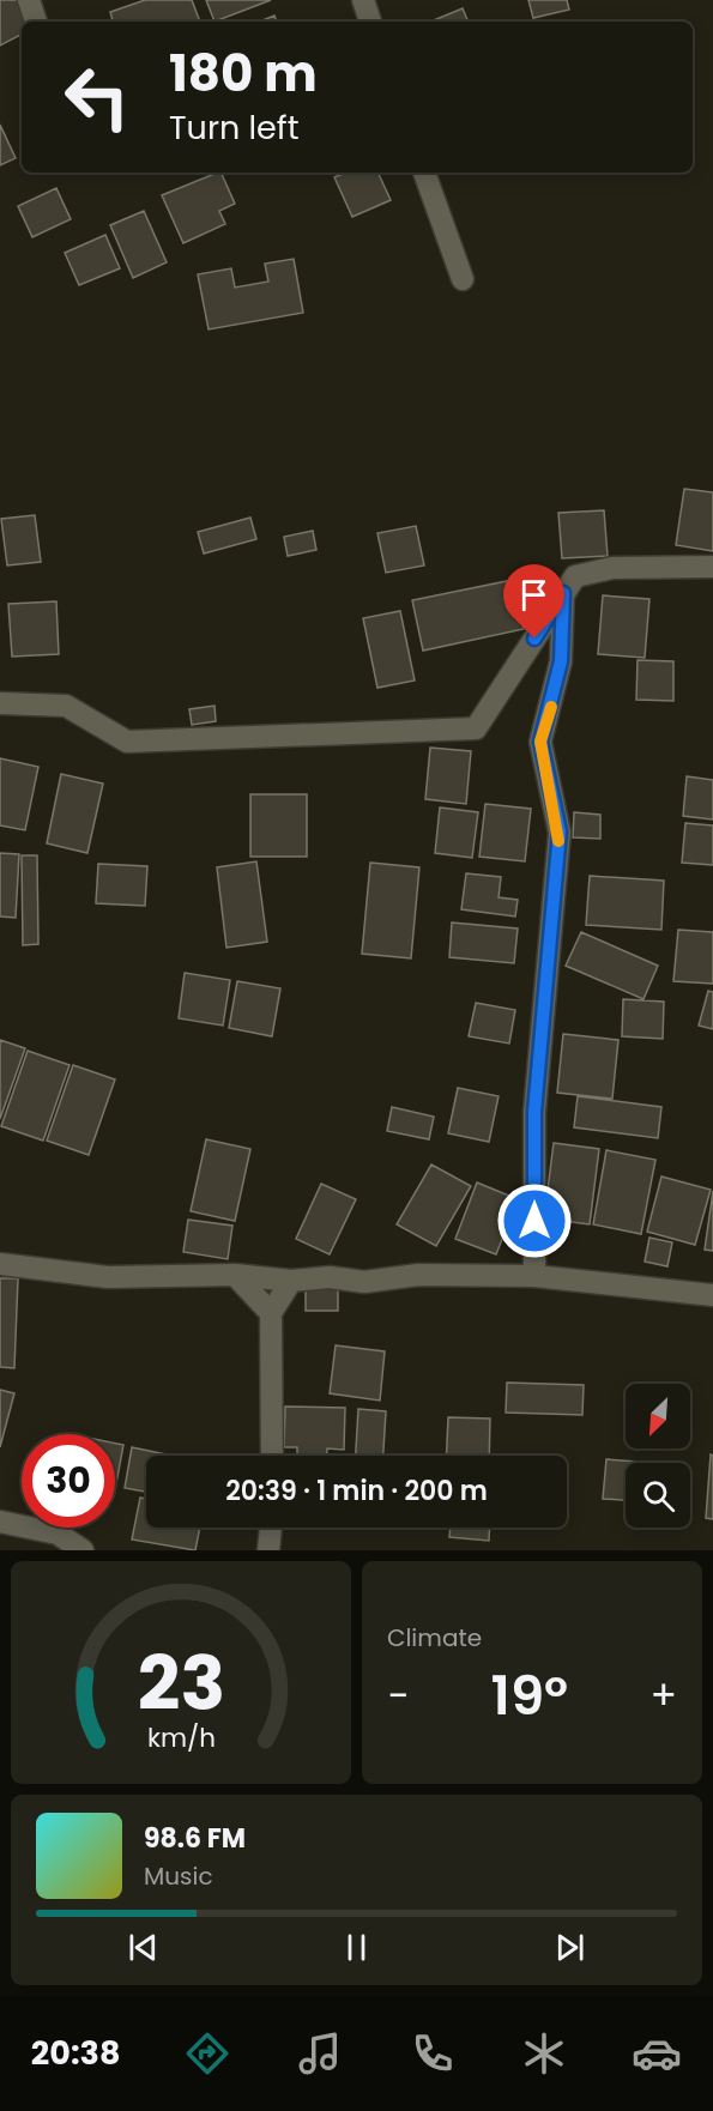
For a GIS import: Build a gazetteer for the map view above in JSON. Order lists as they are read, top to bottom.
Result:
{
  "north": "bottom left",
  "page": {
    "turn": ["180 m", "Turn left"],
    "limit": "30",
    "trip": "20:39 · 1 min · 200 m",
    "tile": "Climate",
    "heat": ["−", "19°", "+"],
    "song": ["98.6 FM", "Music"],
    "tabs": "20:38",
    "gauge": ["23", "km/h"]
  }
}
